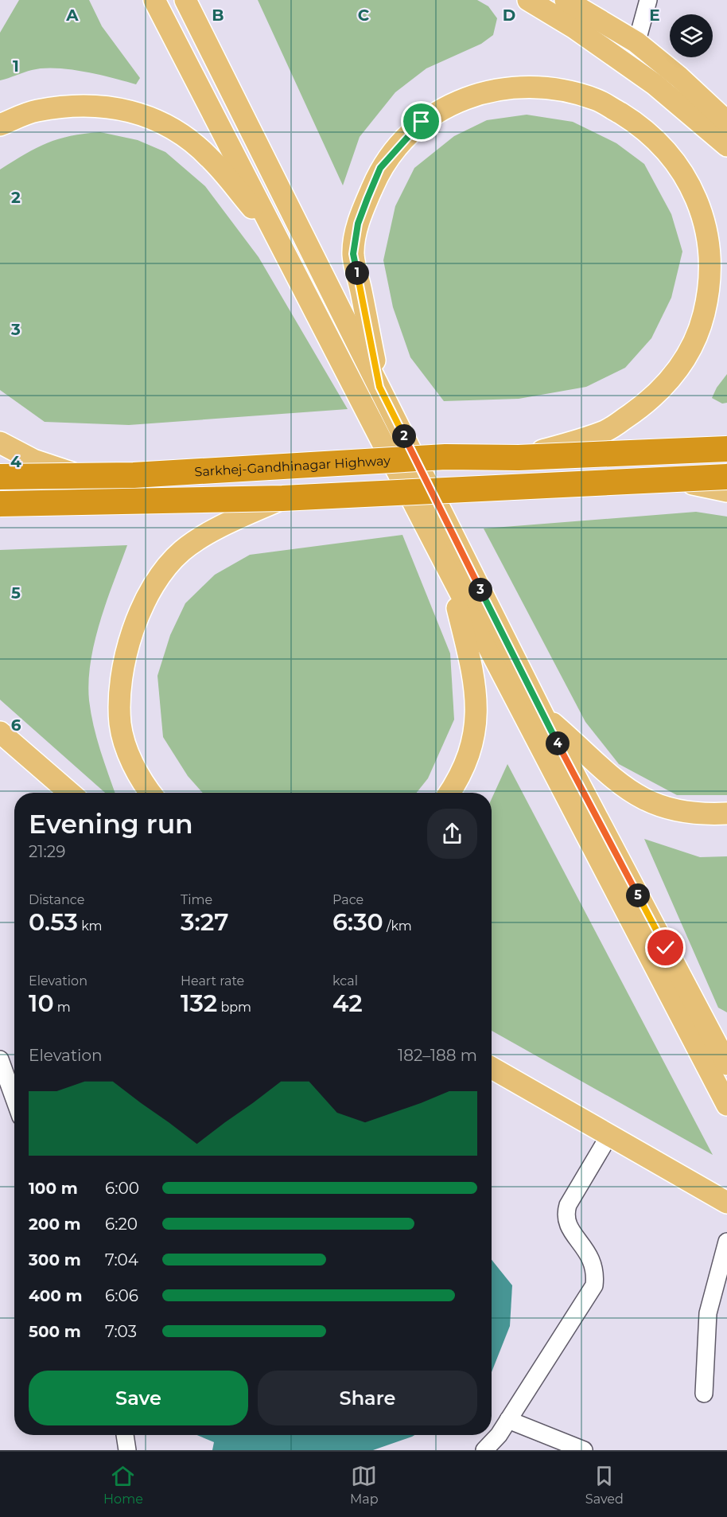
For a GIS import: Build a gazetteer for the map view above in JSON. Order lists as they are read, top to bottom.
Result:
{
  "streets": {
    "highway": ["Sarkhej-Gandhinagar Highway"]
  },
  "page": {
    "pins": [
      "1",
      "2",
      "3",
      "4",
      "5"
    ],
    "heading": ["Evening run", "21:29"],
    "stats": [
      ["Distance", "0.53 km"],
      ["Time", "3:27"],
      ["Pace", "6:30 /km"],
      ["Elevation", "10 m"],
      ["Heart rate", "132 bpm"],
      ["kcal", "42"]
    ],
    "chart": ["Elevation", "182–188 m"],
    "list": [
      {
        "name": "100 m",
        "note": "6:00"
      },
      {
        "name": "200 m",
        "note": "6:20"
      },
      {
        "name": "300 m",
        "note": "7:04"
      },
      {
        "name": "400 m",
        "note": "6:06"
      },
      {
        "name": "500 m",
        "note": "7:03"
      }
    ],
    "buttons": ["Save", "Share"],
    "tabs": ["Home", "Map", "Saved"]
  },
  "grid": {
    "columns": [
      "A",
      "B",
      "C",
      "D",
      "E"
    ],
    "rows": [
      "1",
      "2",
      "3",
      "4",
      "5",
      "6"
    ]
  }
}
